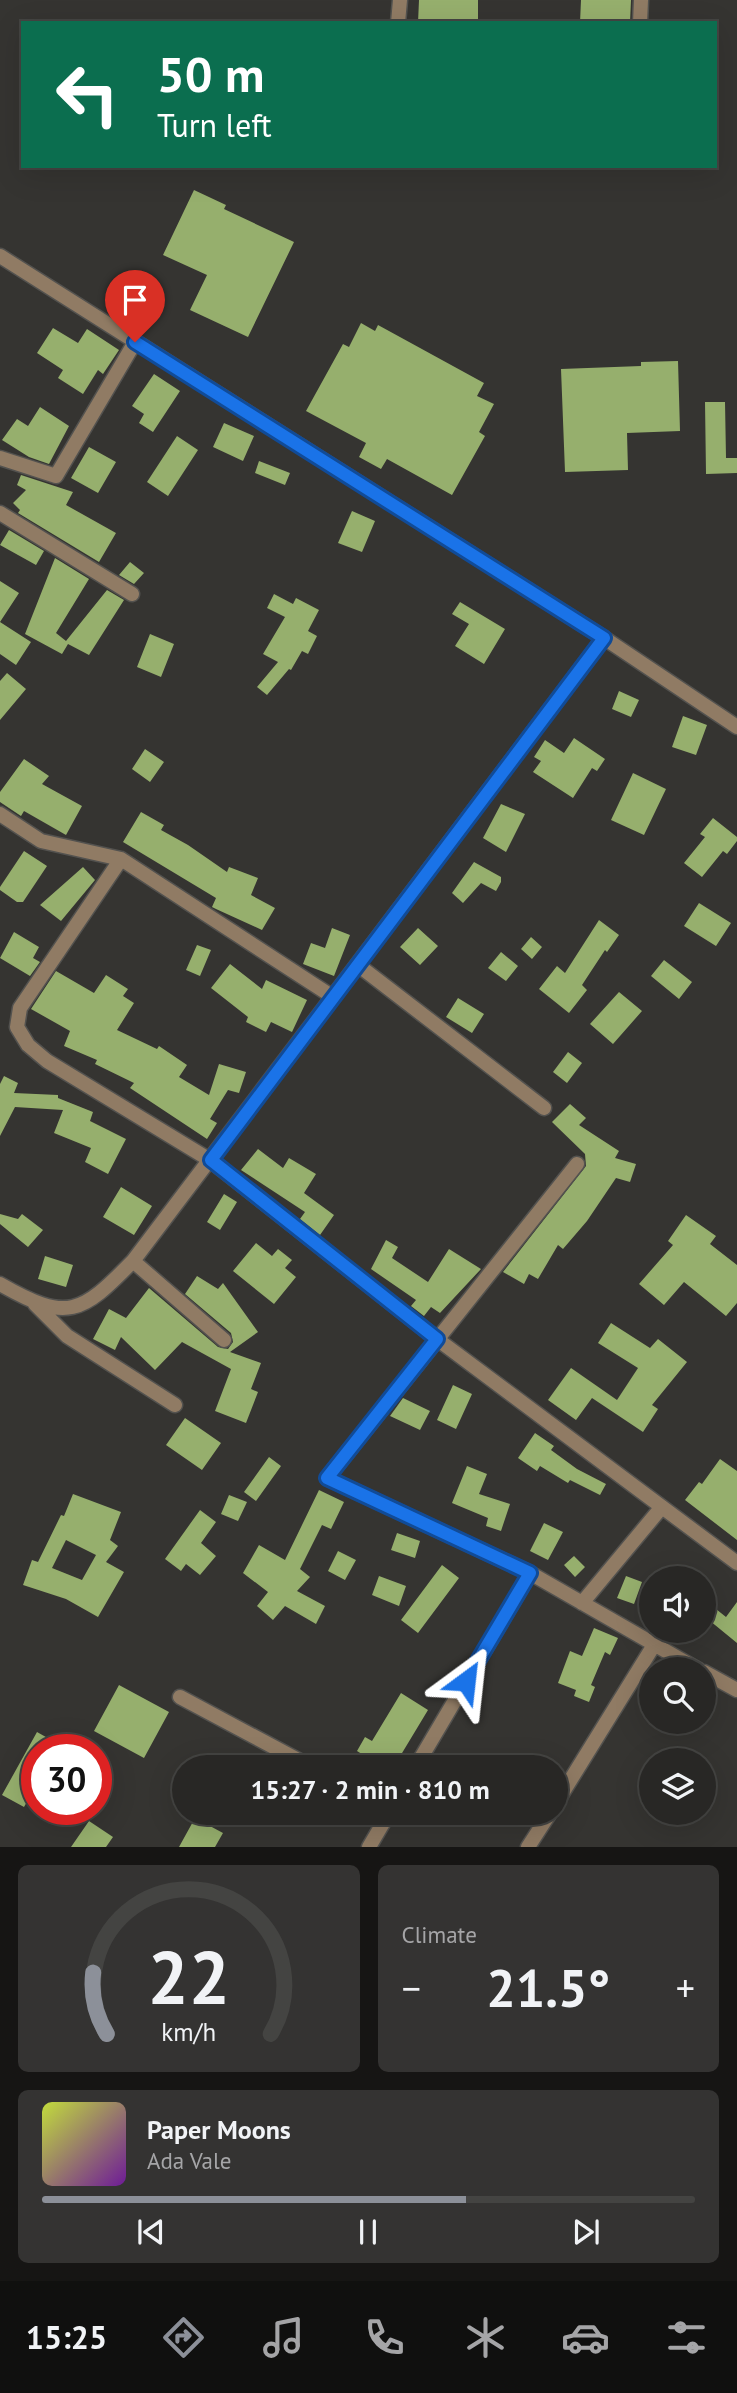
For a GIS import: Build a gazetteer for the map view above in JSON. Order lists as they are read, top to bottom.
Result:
{
  "page": {
    "turn": ["50 m", "Turn left"],
    "limit": "30",
    "trip": "15:27 · 2 min · 810 m",
    "tile": "Climate",
    "heat": ["−", "21.5°", "+"],
    "song": ["Paper Moons", "Ada Vale"],
    "tabs": "15:25",
    "gauge": ["22", "km/h"]
  }
}
